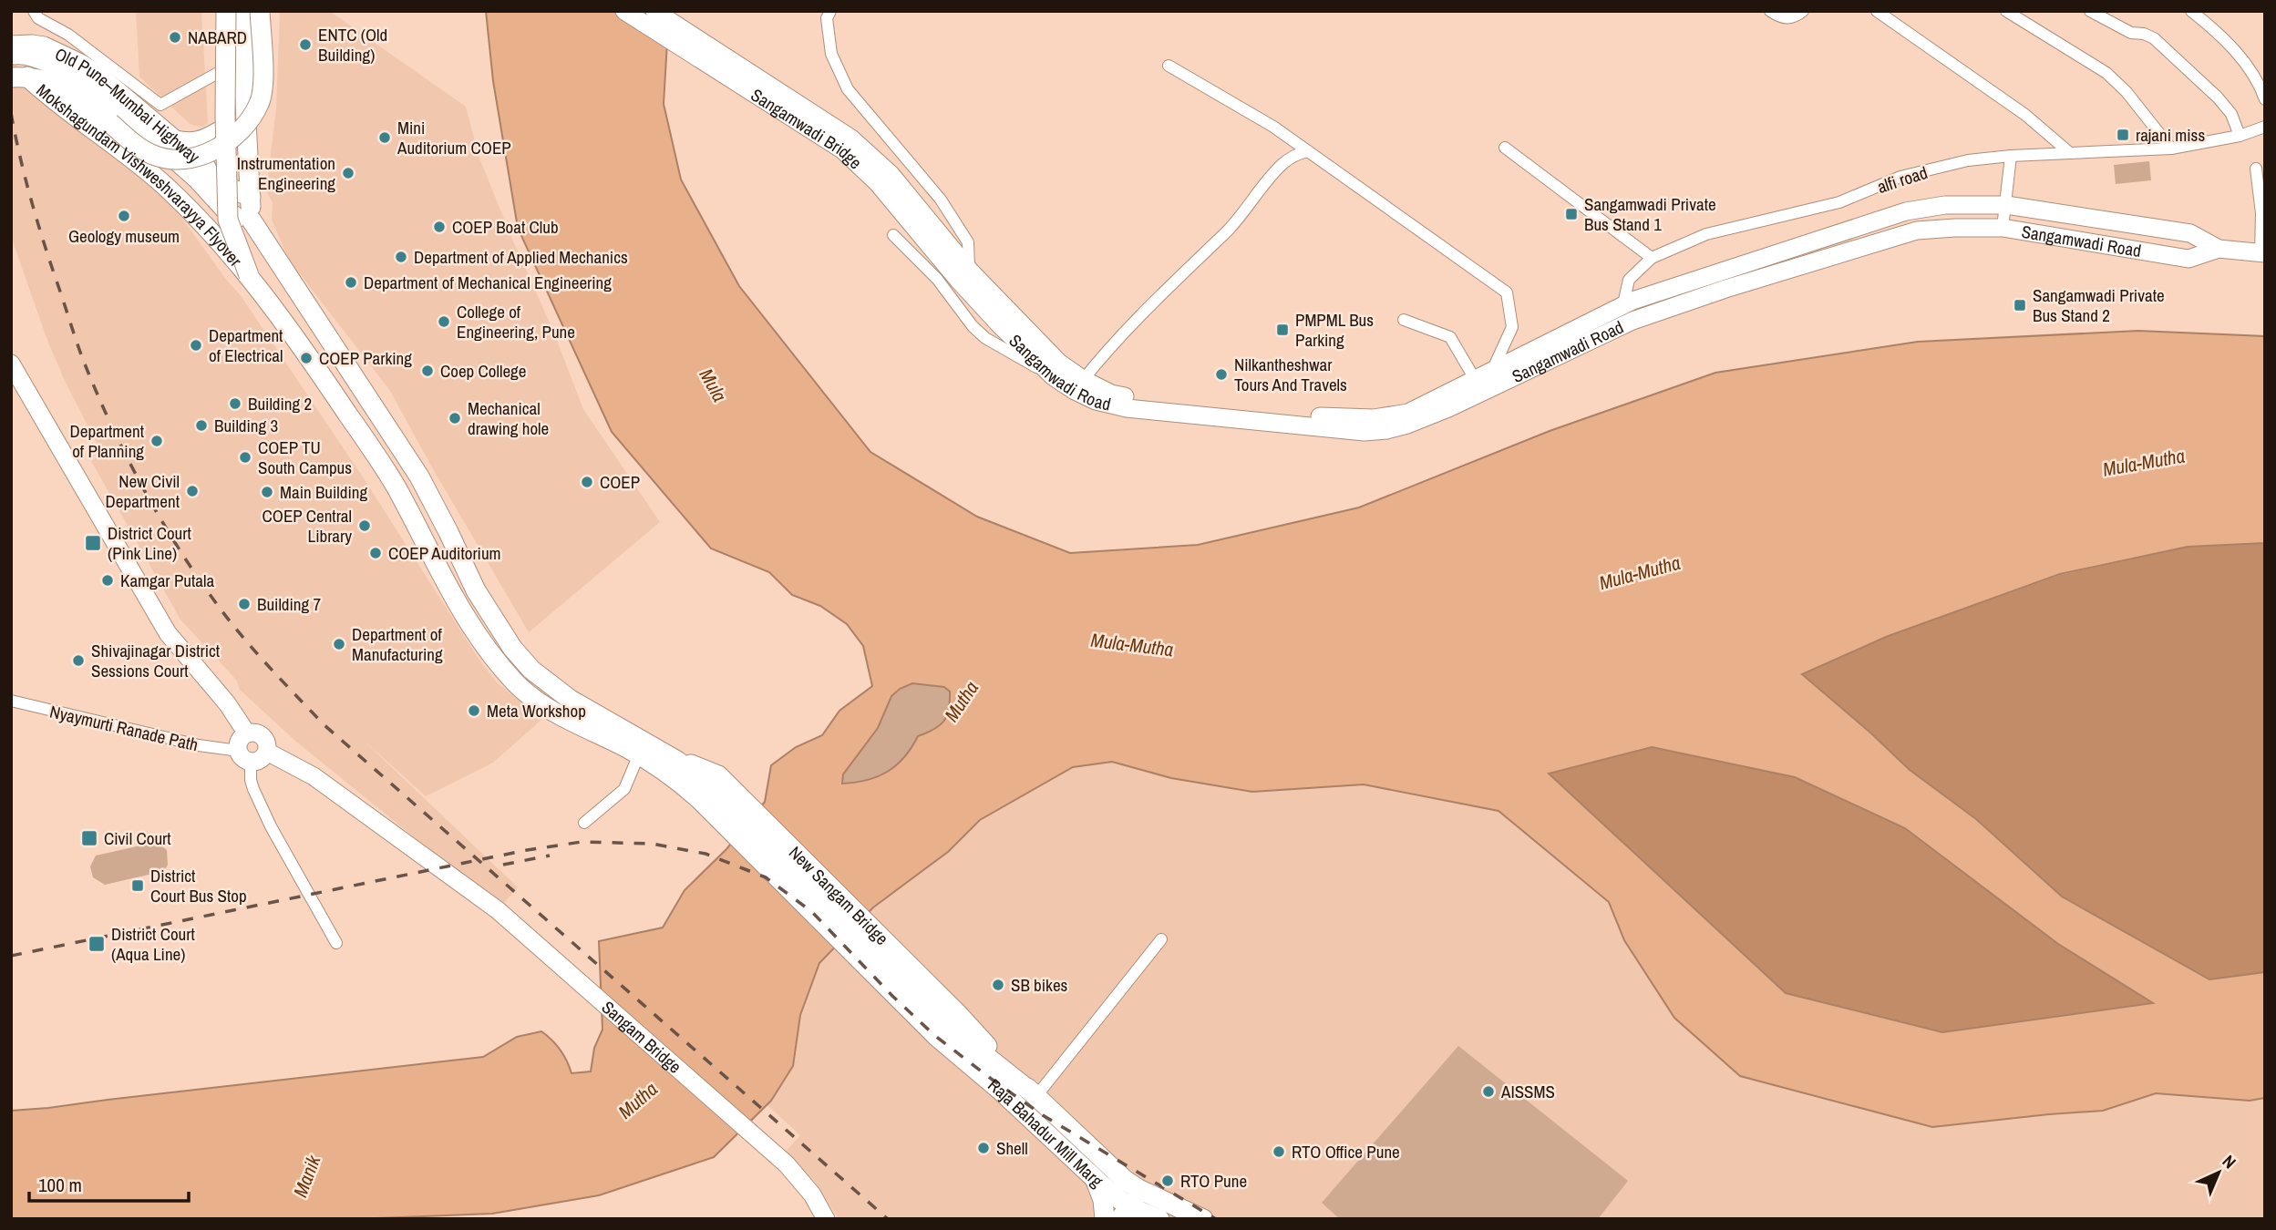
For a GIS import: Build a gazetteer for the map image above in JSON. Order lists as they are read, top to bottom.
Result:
{
  "streets": {
    "highway": [
      "Old Pune–Mumbai Highway",
      "Mokshagundam Vishweshvarayya Flyover",
      "New Sangam Bridge",
      "Raja Bahadur Mill Marg"
    ],
    "main road": ["Sangamwadi Bridge", "Sangamwadi Road", "Sangam Bridge"],
    "street": ["alfi road", "Nyaymurti Ranade Path"]
  },
  "crossings": [
    ["Sangamwadi Bridge", "Sangamwadi Road"],
    ["Mokshagundam Vishweshvarayya Flyover", "New Sangam Bridge"],
    ["alfi road", "Sangamwadi Road"],
    ["Nyaymurti Ranade Path", "Sangam Bridge"],
    ["New Sangam Bridge", "Raja Bahadur Mill Marg"]
  ],
  "water": [
    "Mula",
    "Mula-Mutha",
    "Mutha",
    "Manik"
  ],
  "places": {
    "other": [
      "NABARD",
      "ENTC (Old Building)",
      "Mini Auditorium COEP",
      "Instrumentation Engineering",
      "Geology museum",
      "COEP Boat Club",
      "Department of Applied Mechanics",
      "Department of Mechanical Engineering",
      "College of Engineering, Pune",
      "Department of Electrical",
      "COEP Parking",
      "Coep College",
      "Nilkantheshwar Tours And Travels",
      "Building 2",
      "Mechanical drawing hole",
      "Building 3",
      "Department of Planning",
      "COEP TU South Campus",
      "COEP",
      "New Civil Department",
      "Main Building",
      "COEP Central Library",
      "COEP Auditorium",
      "Kamgar Putala",
      "Building 7",
      "Department of Manufacturing",
      "Shivajinagar District Sessions Court",
      "Meta Workshop",
      "SB bikes",
      "AISSMS",
      "Shell",
      "RTO Office Pune",
      "RTO Pune"
    ],
    "transit": [
      "rajani miss",
      "Sangamwadi Private Bus Stand 1",
      "Sangamwadi Private Bus Stand 2",
      "PMPML Bus Parking",
      "District Court (Pink Line)",
      "Civil Court",
      "District Court Bus Stop",
      "District Court (Aqua Line)"
    ]
  },
  "scale_bar": "100 m",
  "north": "top right"
}
